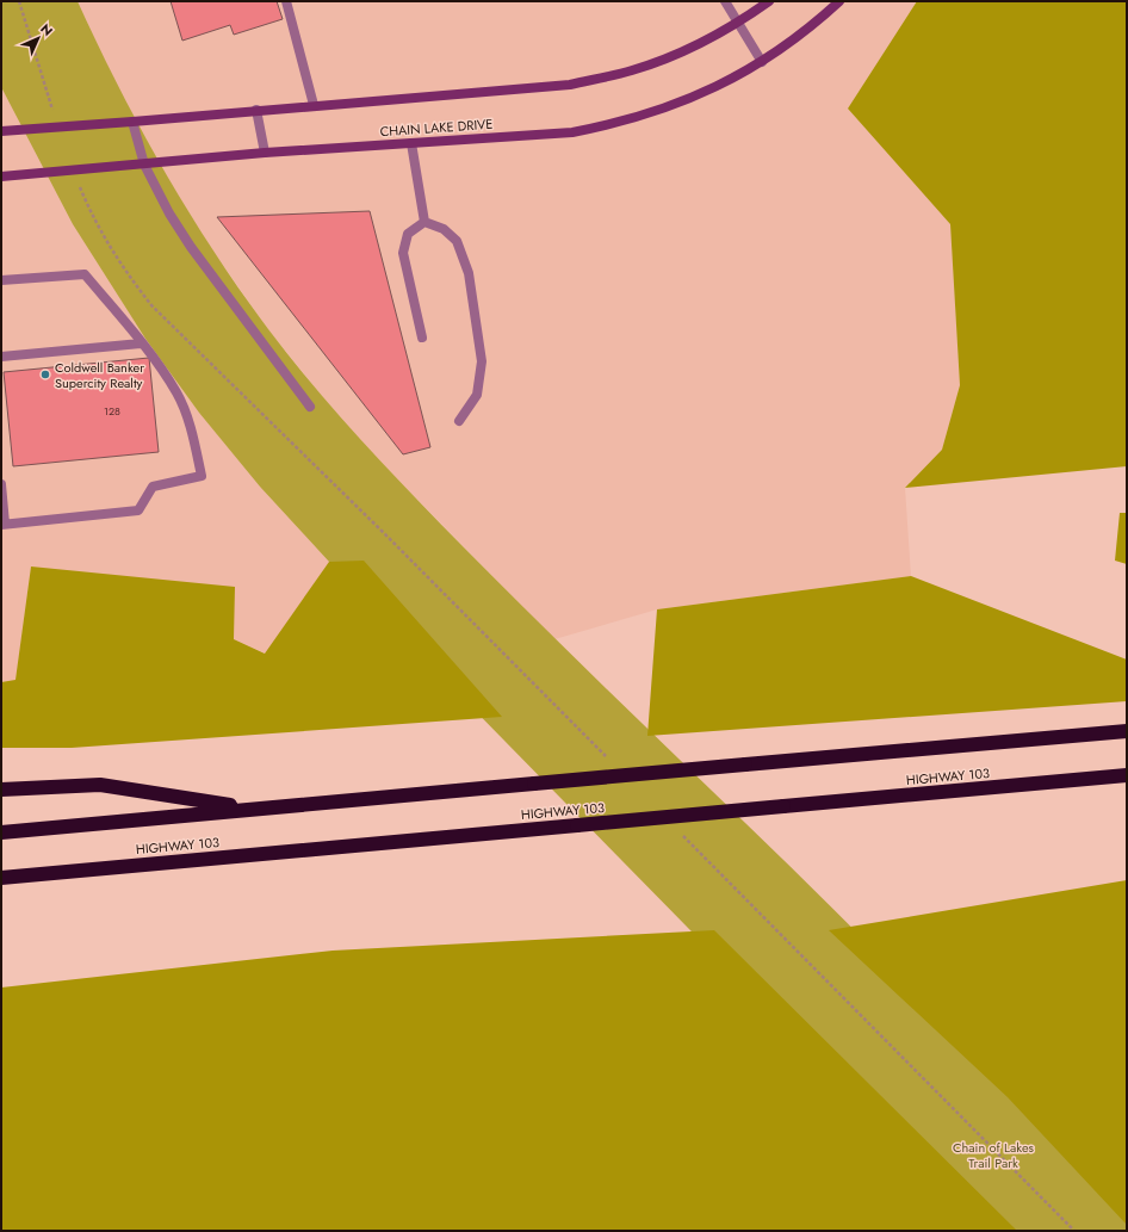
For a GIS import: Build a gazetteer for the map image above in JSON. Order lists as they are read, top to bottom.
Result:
{
  "streets": {
    "highway": ["HIGHWAY 103"],
    "street": ["CHAIN LAKE DRIVE"]
  },
  "parks": ["Chain of Lakes Trail Park"],
  "places": ["Coldwell Banker Supercity Realty"],
  "house_numbers": ["128"],
  "north": "top right"
}
